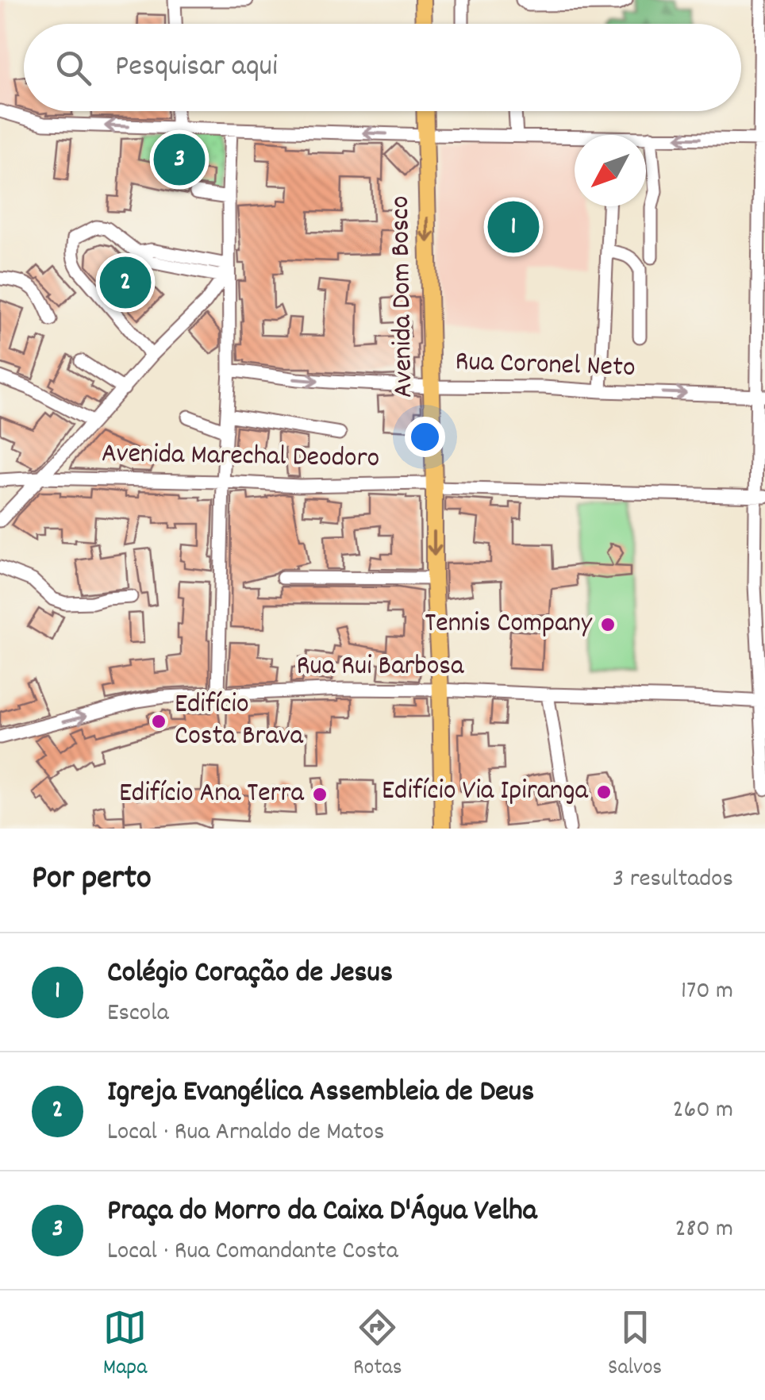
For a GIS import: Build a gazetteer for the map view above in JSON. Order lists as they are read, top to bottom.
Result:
{
  "streets": {
    "main road": ["Avenida Dom Bosco"],
    "street": ["Rua Coronel Neto", "Avenida Marechal Deodoro", "Rua Rui Barbosa"]
  },
  "crossings": [
    ["Avenida Dom Bosco", "Rua Coronel Neto"],
    ["Avenida Dom Bosco", "Avenida Marechal Deodoro"],
    ["Avenida Dom Bosco", "Rua Rui Barbosa"]
  ],
  "one_way": ["Avenida Dom Bosco"],
  "places": [
    "Tennis Company",
    "Edifício Costa Brava",
    "Edifício Via Ipiranga",
    "Edifício Ana Terra"
  ],
  "north": "bottom left",
  "page": {
    "search": "Pesquisar aqui",
    "pins": ["3", "1", "2"],
    "heading": ["Por perto", "3 resultados"],
    "list": [
      {
        "mark": "1",
        "name": "Colégio Coração de Jesus",
        "note": "Escola",
        "value": "170 m"
      },
      {
        "mark": "2",
        "name": "Igreja Evangélica Assembleia de Deus",
        "note": "Local · Rua Arnaldo de Matos",
        "value": "260 m"
      },
      {
        "mark": "3",
        "name": "Praça do Morro da Caixa D'Água Velha",
        "note": "Local · Rua Comandante Costa",
        "value": "280 m"
      }
    ],
    "nav": ["Mapa", "Rotas", "Salvos"]
  }
}
